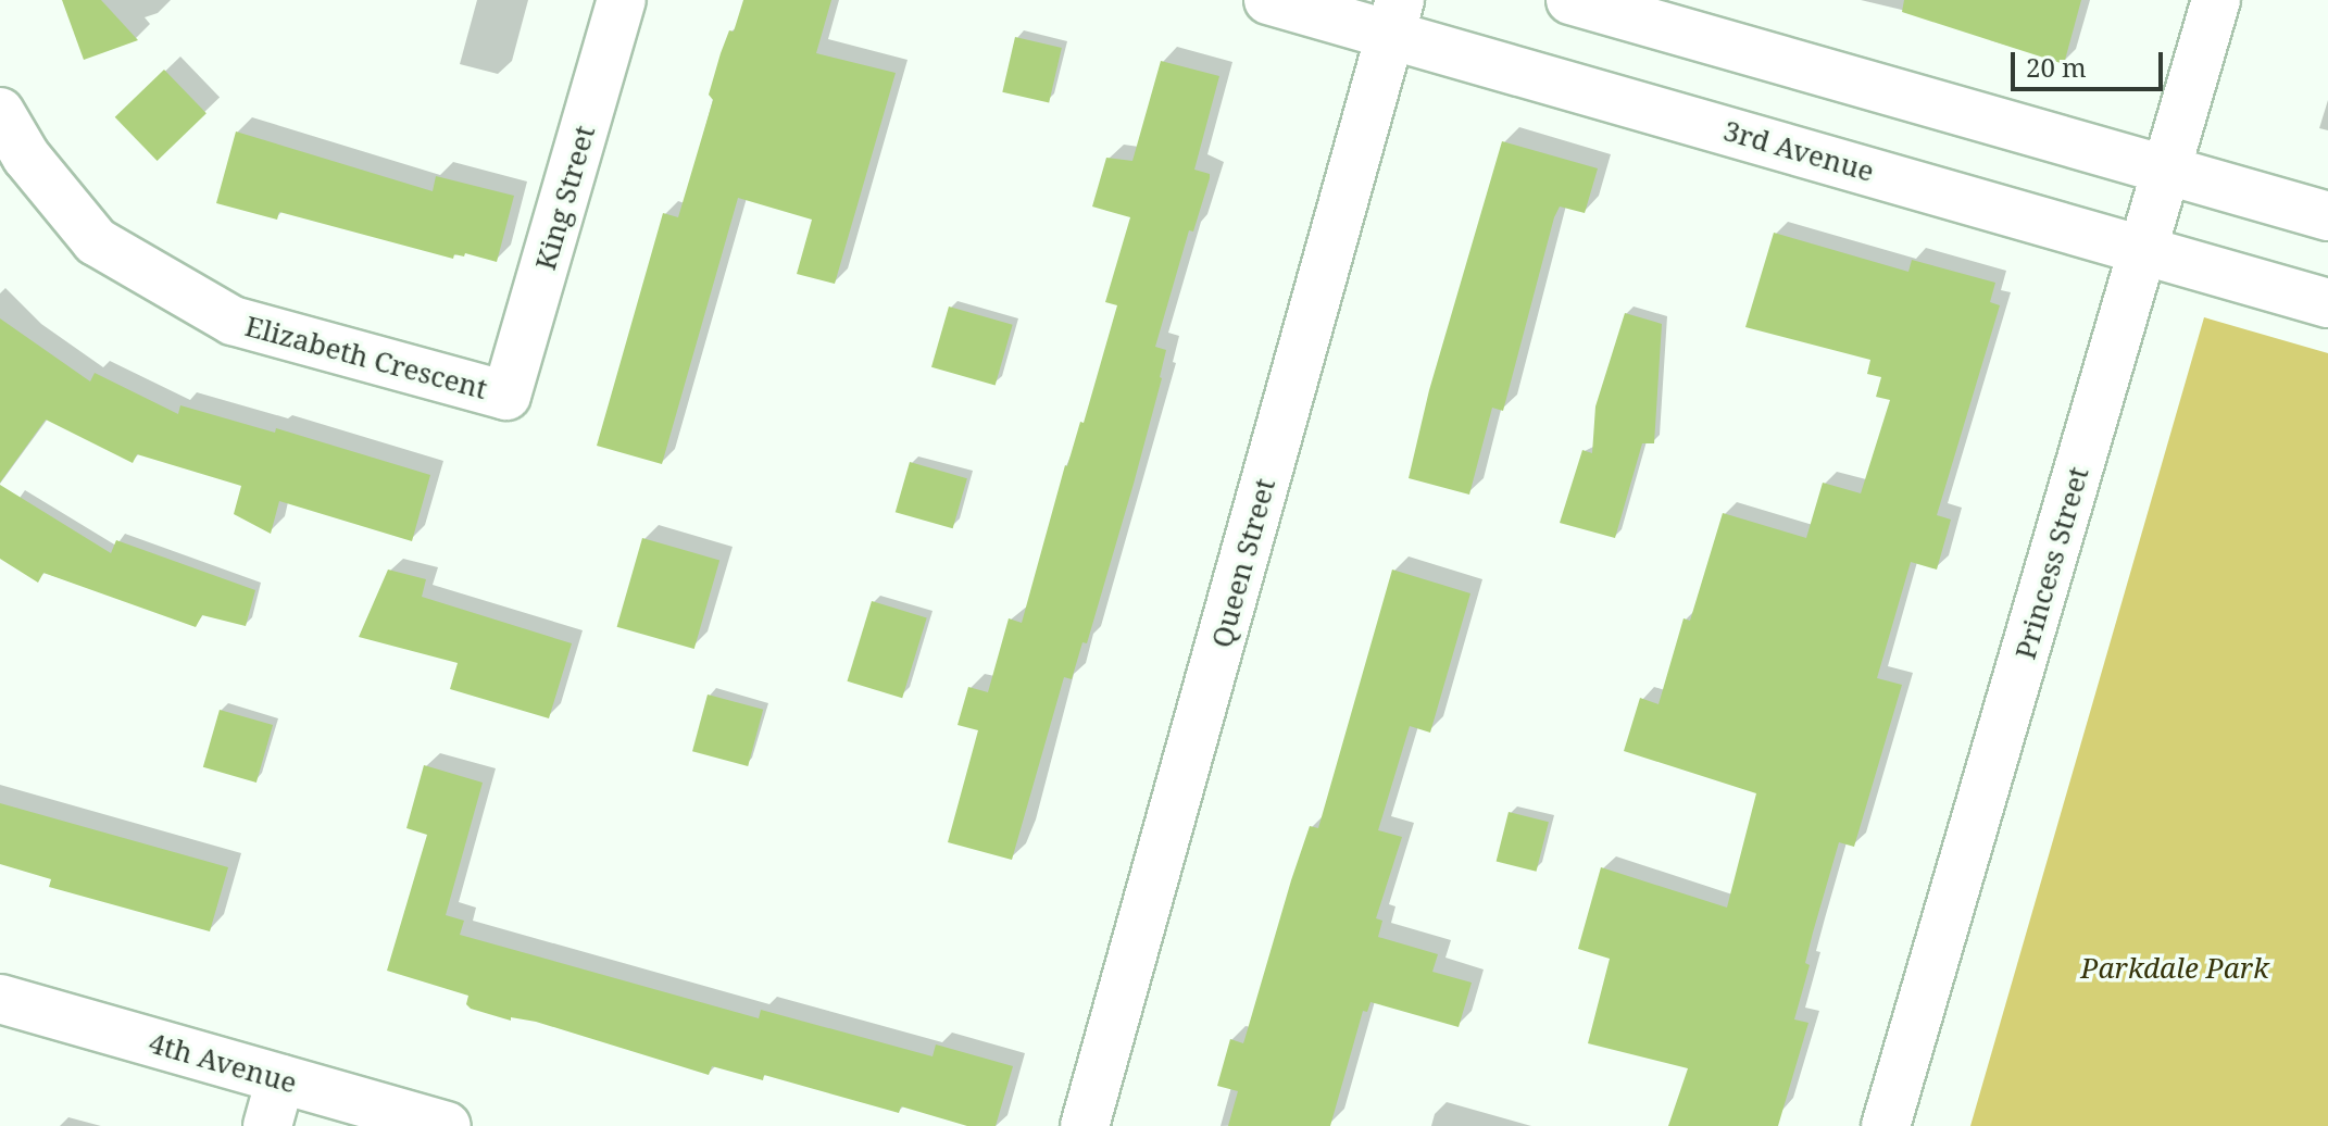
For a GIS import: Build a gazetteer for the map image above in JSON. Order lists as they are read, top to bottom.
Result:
{
  "streets": {
    "street": [
      "3rd Avenue",
      "King Street",
      "Elizabeth Crescent",
      "Queen Street",
      "Princess Street",
      "4th Avenue"
    ]
  },
  "crossings": [
    ["3rd Avenue", "Queen Street"],
    ["3rd Avenue", "Princess Street"],
    ["King Street", "Elizabeth Crescent"]
  ],
  "parks": ["Parkdale Park"],
  "scale_bar": "20 m"
}
